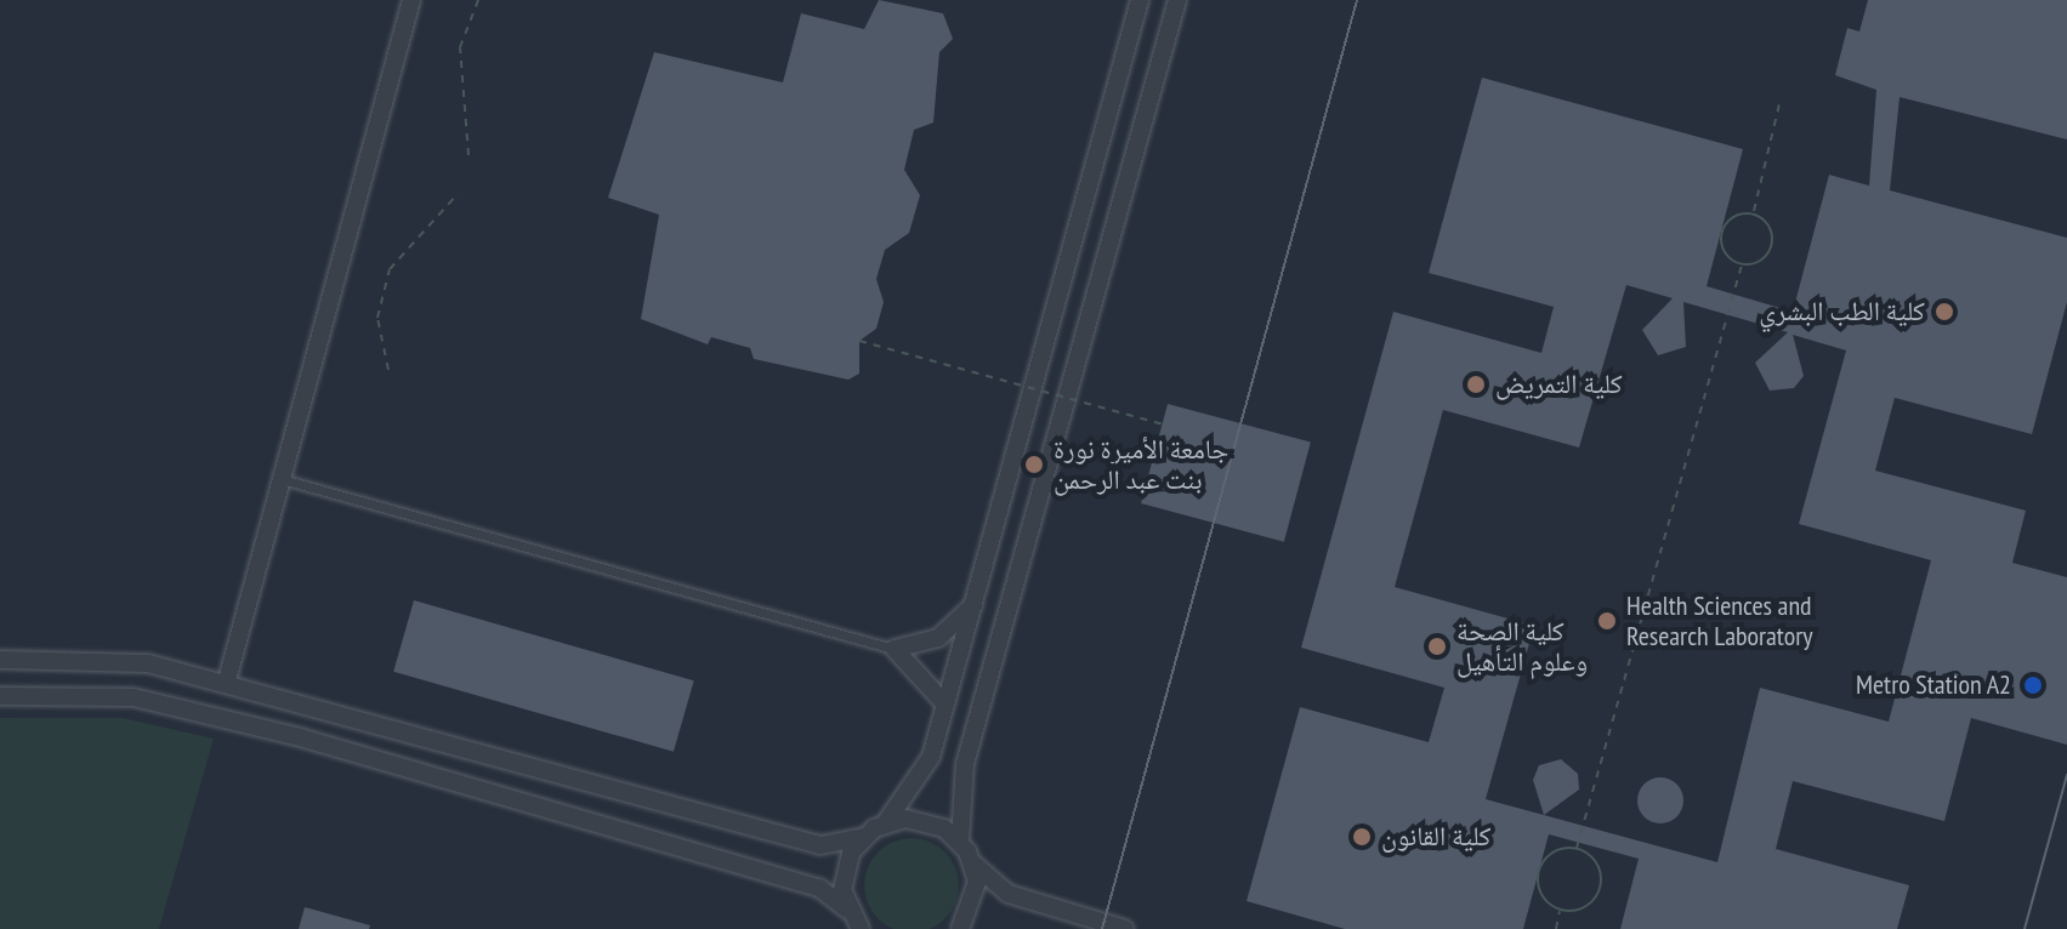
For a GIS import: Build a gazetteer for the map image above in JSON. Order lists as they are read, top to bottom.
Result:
{
  "places": [
    "كلية الطب البشري",
    "كلية التمريض",
    "جامعة الأميرة نورة بنت عبد الرحمن",
    "Health Sciences and Research Laboratory",
    "كلية الصحة وعلوم التأهيل",
    "Metro Station A2",
    "كلية القانون"
  ]
}
